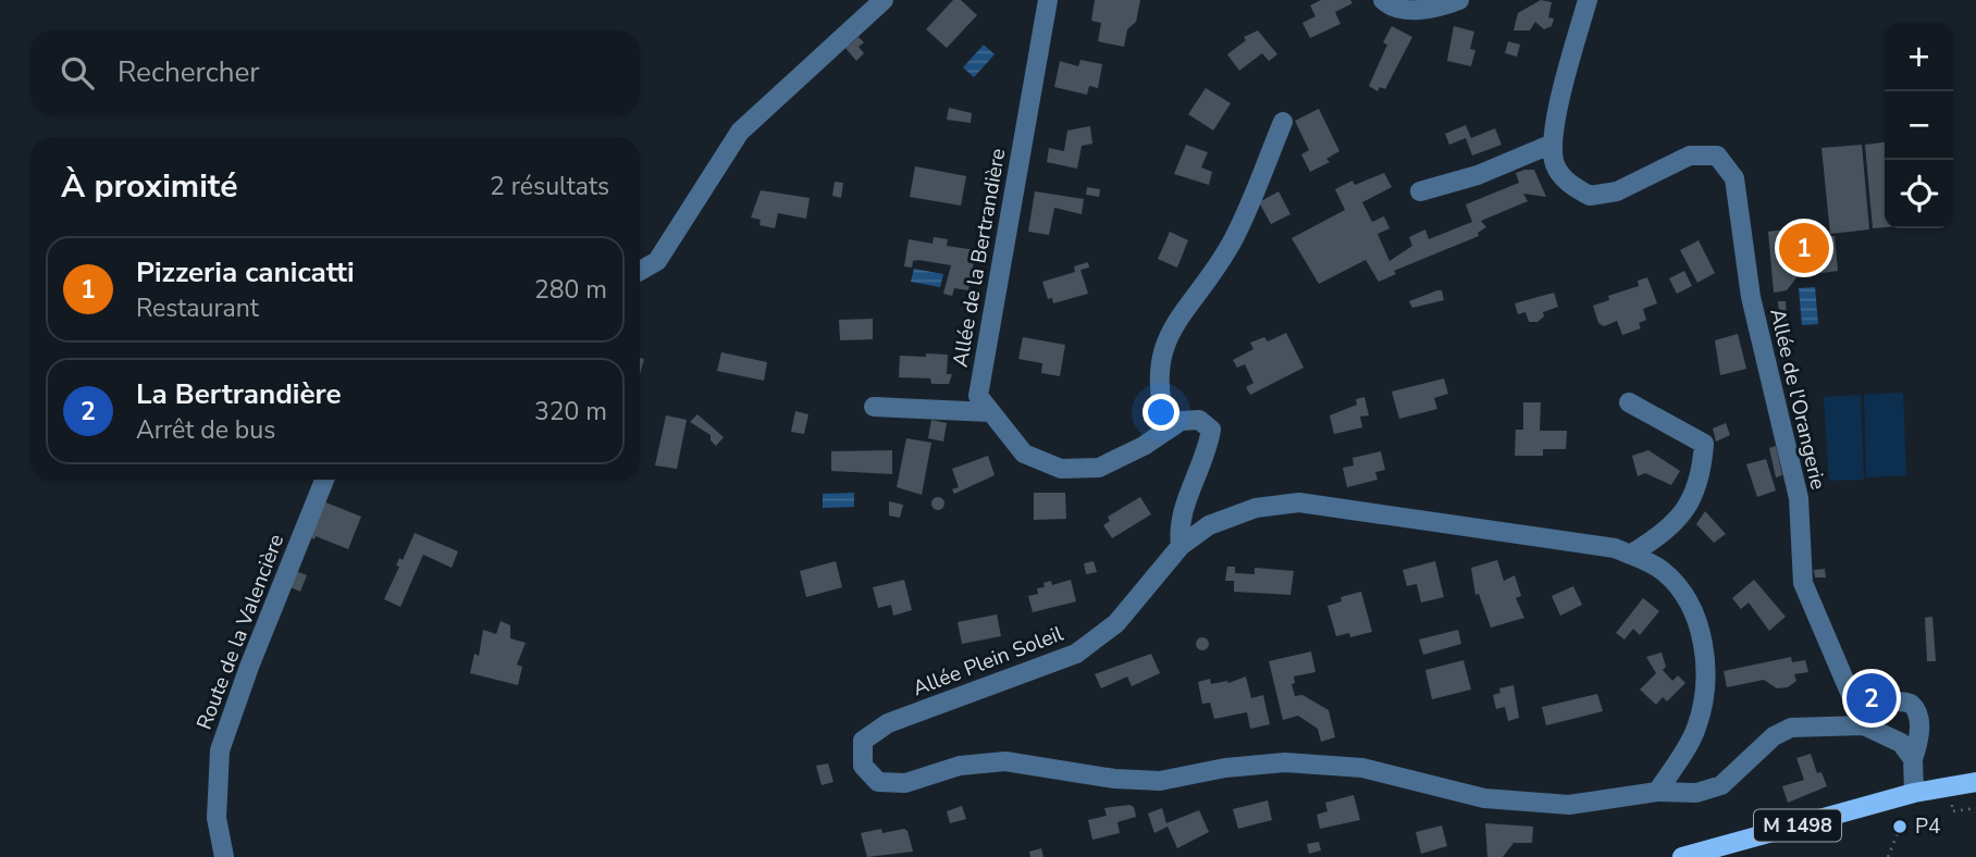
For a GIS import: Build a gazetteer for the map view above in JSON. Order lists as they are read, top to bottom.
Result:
{
  "streets": {
    "main road": ["M 1498"],
    "street": [
      "Allée de la Bertrandière",
      "Allée de l'Orangerie",
      "Route de la Valencière",
      "Allée Plein Soleil"
    ]
  },
  "crossings": [
    ["Allée de la Bertrandière", "Allée Plein Soleil"],
    ["Allée de l'Orangerie", "Allée Plein Soleil"]
  ],
  "places": ["P4"],
  "page": {
    "map_buttons": ["+", "−"],
    "search": "Rechercher",
    "heading": ["À proximité", "2 résultats"],
    "pins": ["1", "2"],
    "list": [
      {
        "mark": "1",
        "name": "Pizzeria canicatti",
        "note": "Restaurant",
        "value": "280 m"
      },
      {
        "mark": "2",
        "name": "La Bertrandière",
        "note": "Arrêt de bus",
        "value": "320 m"
      }
    ]
  }
}
